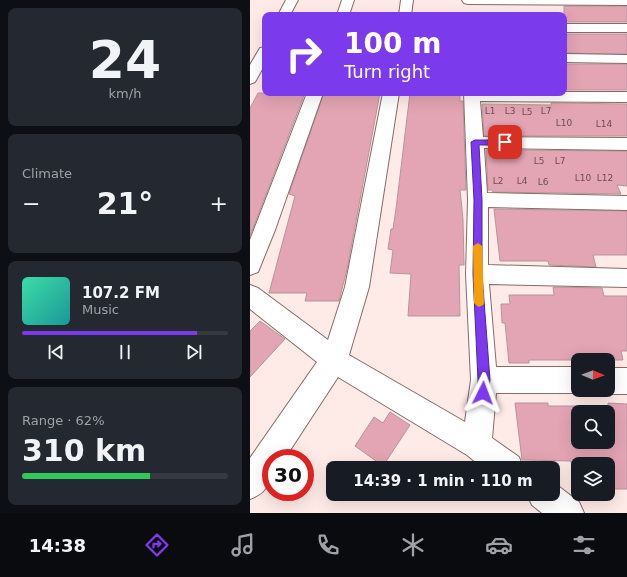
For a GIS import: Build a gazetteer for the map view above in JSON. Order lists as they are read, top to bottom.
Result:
{
  "house_numbers": [
    "L1",
    "L3",
    "L7",
    "L5",
    "L10",
    "L14",
    "L5",
    "L7",
    "L10",
    "L12",
    "L2",
    "L4",
    "L6"
  ],
  "north": "right",
  "page": {
    "tile": [
      ["24", "km/h"],
      "Climate",
      ["Range · 62%", "310 km"]
    ],
    "turn": ["100 m", "Turn right"],
    "heat": ["−", "21°", "+"],
    "song": ["107.2 FM", "Music"],
    "limit": "30",
    "trip": "14:39 · 1 min · 110 m",
    "tabs": "14:38"
  }
}
